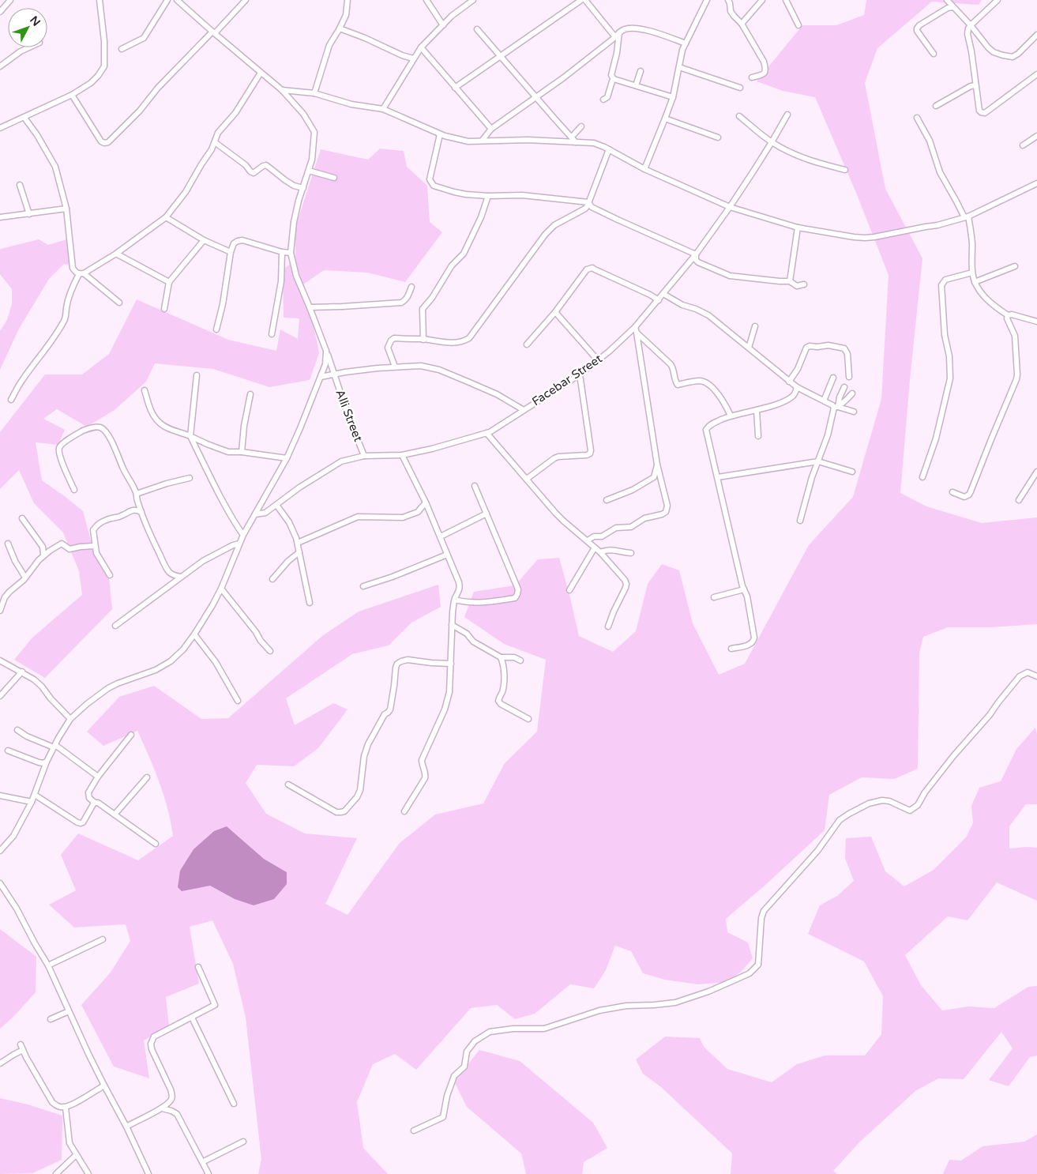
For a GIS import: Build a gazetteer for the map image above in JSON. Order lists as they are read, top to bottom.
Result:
{
  "streets": {
    "street": ["Facebar Street", "Alli Street"]
  },
  "crossings": [
    ["Facebar Street", "Alli Street"]
  ],
  "north": "top right"
}
